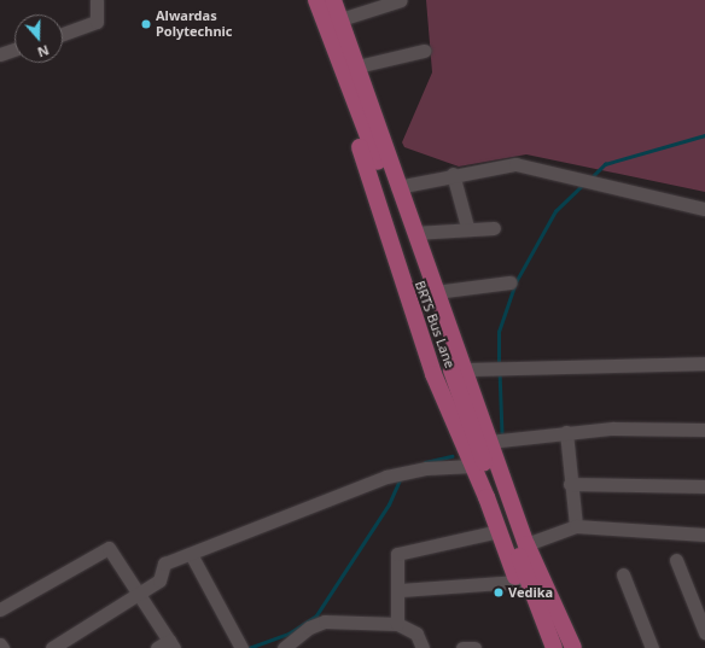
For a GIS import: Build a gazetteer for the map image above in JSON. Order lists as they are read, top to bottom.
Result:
{
  "streets": {
    "main road": ["BRTS Bus Lane"]
  },
  "places": ["Alwardas Polytechnic", "Vedika"],
  "north": "bottom"
}
